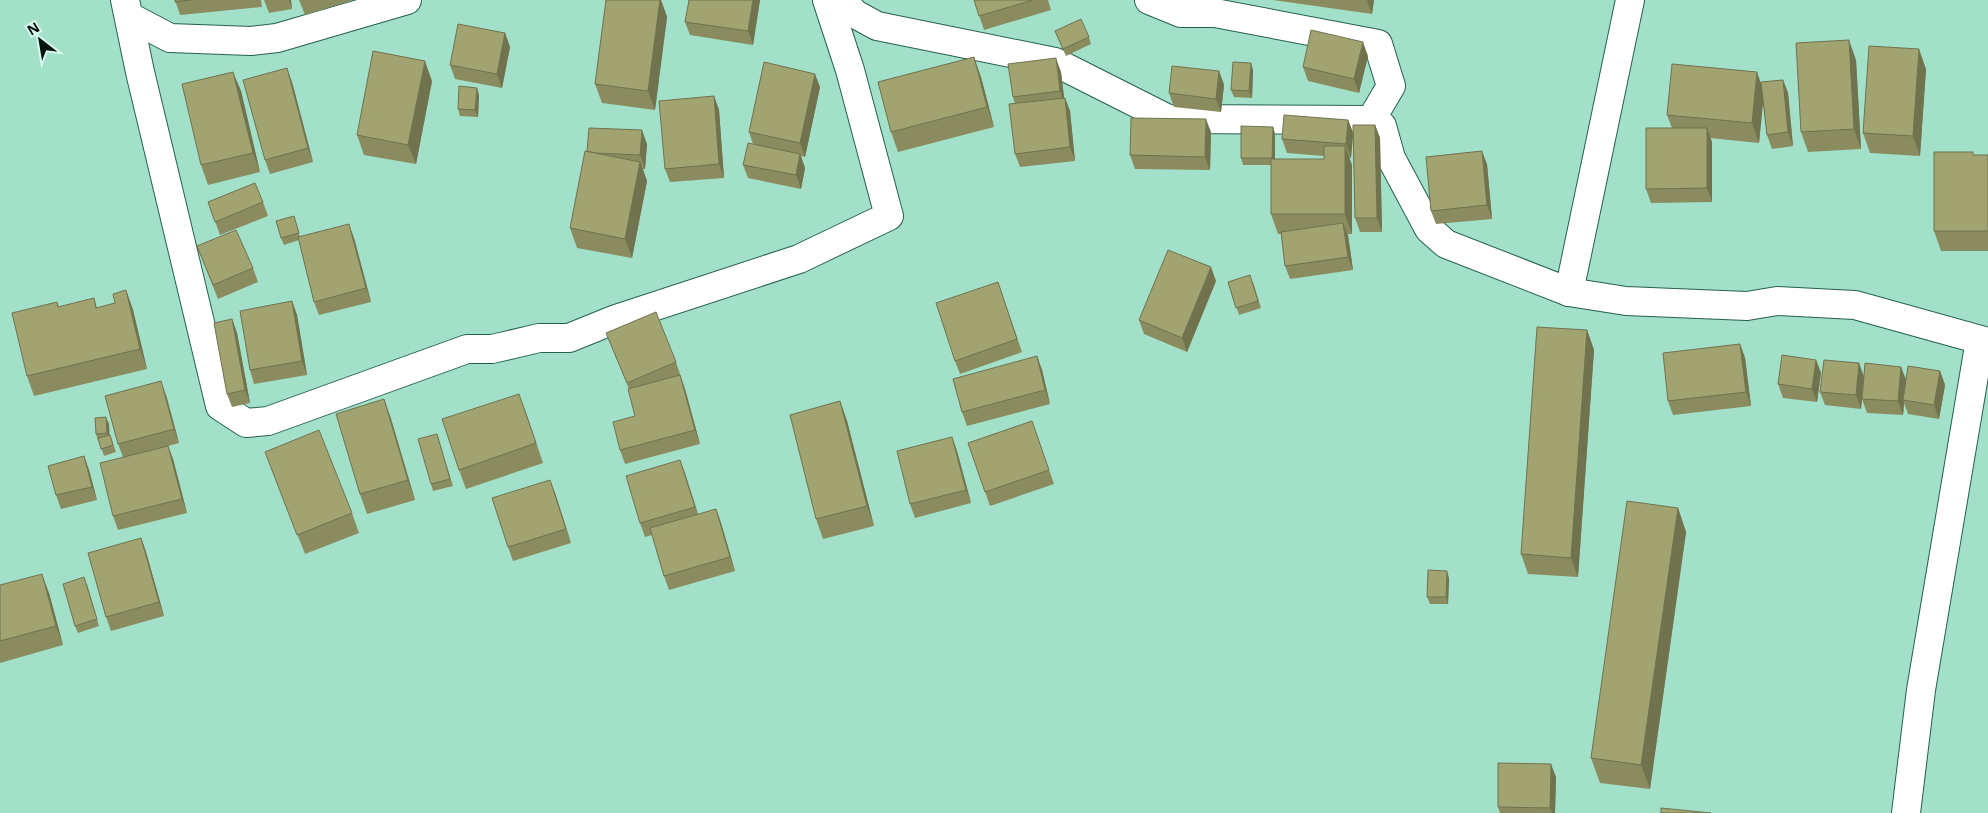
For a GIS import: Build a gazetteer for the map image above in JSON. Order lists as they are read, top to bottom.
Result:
{
  "north": "top left"
}
